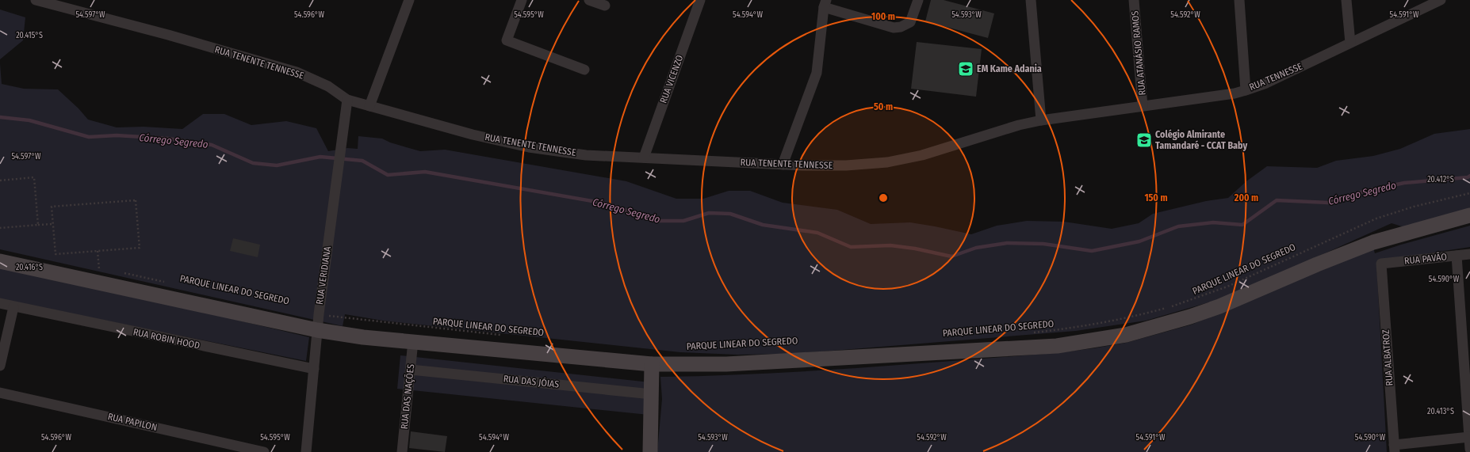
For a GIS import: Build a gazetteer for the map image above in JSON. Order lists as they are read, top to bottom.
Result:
{
  "streets": {
    "street": [
      "RUA ATANÁSIO RAMOS",
      "RUA TENENTE TENNESSE",
      "RUA TENNESSE",
      "RUA VICENZO",
      "RUA PAVÃO",
      "RUA VERIDIANA",
      "RUA ROBIN HOOD",
      "RUA ALBATROZ",
      "RUA DAS JÓIAS",
      "RUA DAS NAÇÕES",
      "RUA PAPILON"
    ],
    "path": ["PARQUE LINEAR DO SEGREDO"]
  },
  "crossings": [
    ["RUA ATANÁSIO RAMOS", "RUA TENNESSE"],
    ["RUA TENENTE TENNESSE", "RUA TENNESSE"],
    ["RUA TENENTE TENNESSE", "RUA VICENZO"],
    ["RUA TENENTE TENNESSE", "RUA VERIDIANA"],
    ["RUA PAVÃO", "RUA ALBATROZ"],
    ["PARQUE LINEAR DO SEGREDO", "RUA VERIDIANA"],
    ["RUA VERIDIANA", "RUA ROBIN HOOD"],
    ["RUA DAS JÓIAS", "RUA DAS NAÇÕES"]
  ],
  "water": ["Córrego Segredo"],
  "places": {
    "school or university": ["EM Kame Adania", "Colégio Almirante Tamandaré - CCAT Baby"]
  },
  "coordinates": [
    "54.597°W",
    "54.596°W",
    "54.595°W",
    "54.594°W",
    "54.593°W",
    "54.592°W",
    "54.591°W",
    "20.415°S",
    "20.412°S",
    "20.416°S",
    "54.590°W",
    "20.413°S"
  ],
  "rings": [
    "100 m",
    "50 m",
    "150 m",
    "200 m"
  ]
}
